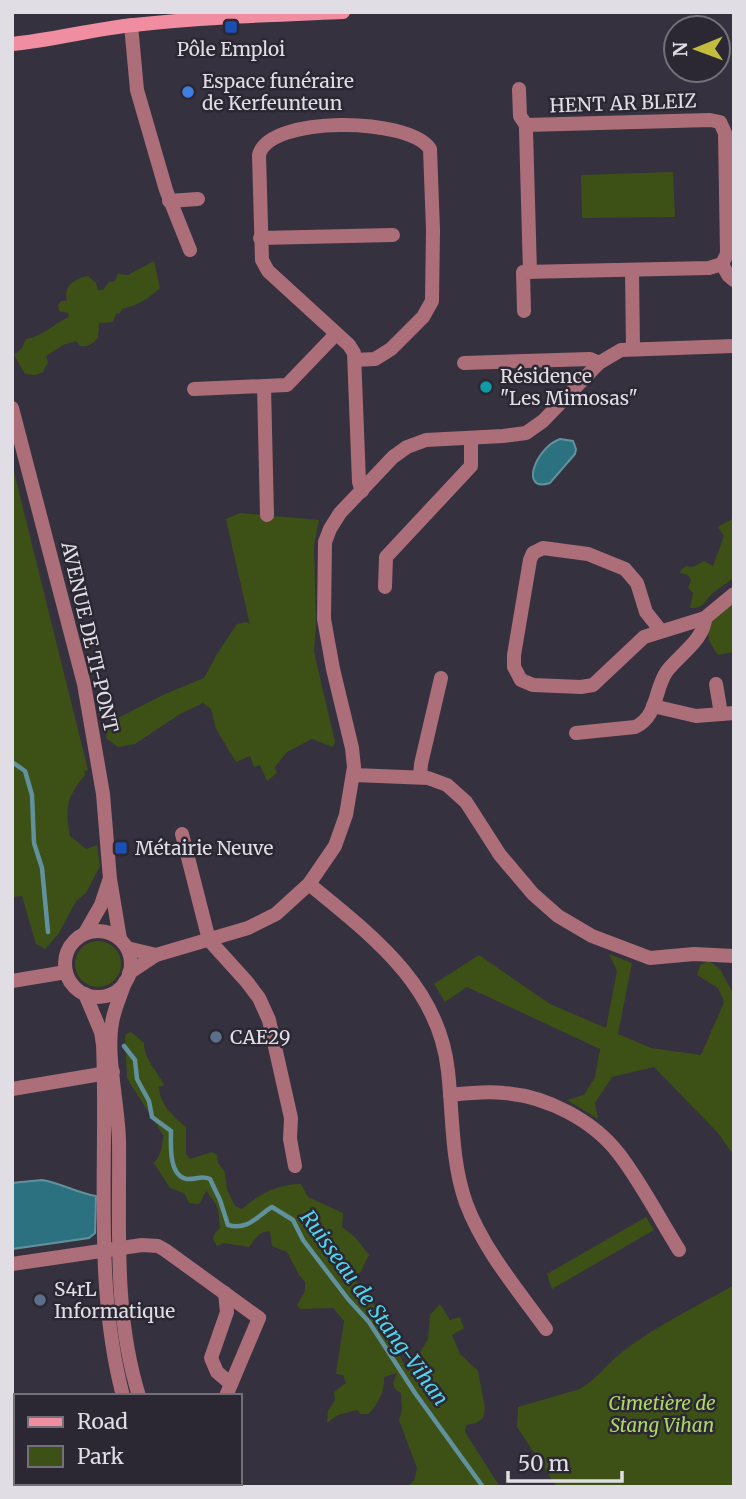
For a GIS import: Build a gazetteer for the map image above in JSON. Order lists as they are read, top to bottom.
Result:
{
  "streets": {
    "street": ["HENT AR BLEIZ", "AVENUE DE TI-PONT"]
  },
  "water": ["Ruisseau de Stang-Vihan"],
  "parks": ["Cimetière de Stang Vihan"],
  "places": {
    "transit": ["Pôle Emploi", "Métairie Neuve"],
    "other": [
      "Espace funéraire de Kerfeunteun",
      "Résidence \"Les Mimosas\"",
      "CAE29",
      "S4rL Informatique"
    ]
  },
  "legend": ["Road", "Park"],
  "scale_bar": "50 m",
  "north": "left"
}
